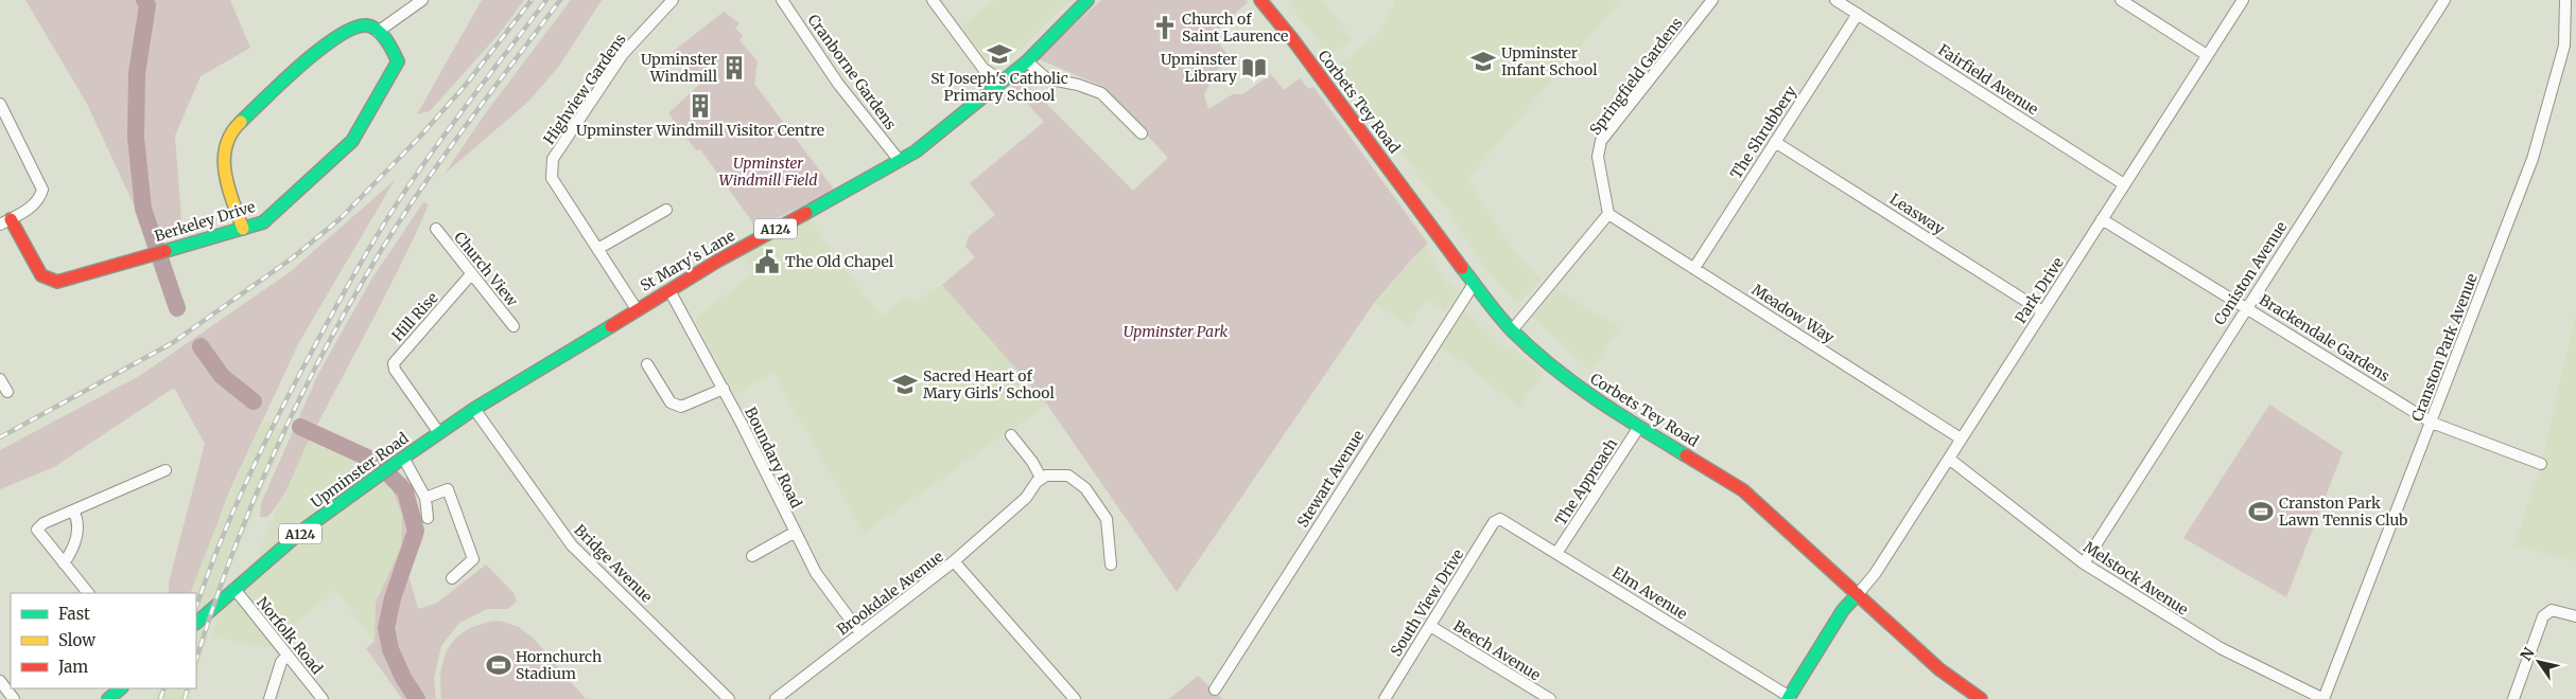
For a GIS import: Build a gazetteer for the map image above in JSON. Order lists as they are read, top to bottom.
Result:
{
  "streets": {
    "main road": [
      "Corbets Tey Road",
      "Berkeley Drive",
      "A124",
      "St Mary's Lane",
      "Upminster Road"
    ],
    "street": [
      "Cranborne Gardens",
      "Springfield Gardens",
      "Fairfield Avenue",
      "Highview Gardens",
      "The Shrubbery",
      "Leasway",
      "Church View",
      "Coniston Avenue",
      "Park Drive",
      "Meadow Way",
      "Hill Rise",
      "Brackendale Gardens",
      "Cranston Park Avenue",
      "Boundary Road",
      "Stewart Avenue",
      "The Approach",
      "Bridge Avenue",
      "Melstock Avenue",
      "Brookdale Avenue",
      "Elm Avenue",
      "South View Drive",
      "Norfolk Road",
      "Beech Avenue"
    ]
  },
  "crossings": [
    ["Cranborne Gardens", "St Mary's Lane"],
    ["Springfield Gardens", "Meadow Way"],
    ["Fairfield Avenue", "The Shrubbery"],
    ["Fairfield Avenue", "Park Drive"],
    ["Highview Gardens", "St Mary's Lane"],
    ["Corbets Tey Road", "Park Drive"],
    ["Corbets Tey Road", "Stewart Avenue"],
    ["Corbets Tey Road", "The Approach"],
    ["The Shrubbery", "Leasway"],
    ["The Shrubbery", "Meadow Way"],
    ["Leasway", "Park Drive"],
    ["St Mary's Lane", "Boundary Road"],
    ["St Mary's Lane", "Upminster Road"],
    ["St Mary's Lane", "Bridge Avenue"],
    ["Church View", "Hill Rise"],
    ["Coniston Avenue", "Brackendale Gardens"],
    ["Coniston Avenue", "Melstock Avenue"],
    ["Park Drive", "Meadow Way"],
    ["Park Drive", "Brackendale Gardens"],
    ["Park Drive", "Melstock Avenue"],
    ["Hill Rise", "Upminster Road"],
    ["Brackendale Gardens", "Cranston Park Avenue"],
    ["Cranston Park Avenue", "Melstock Avenue"],
    ["Boundary Road", "Brookdale Avenue"],
    ["Upminster Road", "Bridge Avenue"],
    ["Upminster Road", "Norfolk Road"],
    ["The Approach", "Elm Avenue"],
    ["Elm Avenue", "South View Drive"],
    ["South View Drive", "Beech Avenue"]
  ],
  "parks": ["Upminster Windmill Field", "Upminster Park"],
  "places": {
    "church": ["Church of Saint Laurence"],
    "school or university": ["St Joseph's Catholic Primary School", "Upminster Infant School", "Sacred Heart of Mary Girls' School"],
    "building": ["Upminster Windmill", "Upminster Windmill Visitor Centre"],
    "library": ["Upminster Library"],
    "public building": ["The Old Chapel"],
    "sports": ["Cranston Park Lawn Tennis Club", "Hornchurch Stadium"]
  },
  "legend": ["Fast", "Slow", "Jam"],
  "north": "top left"
}
